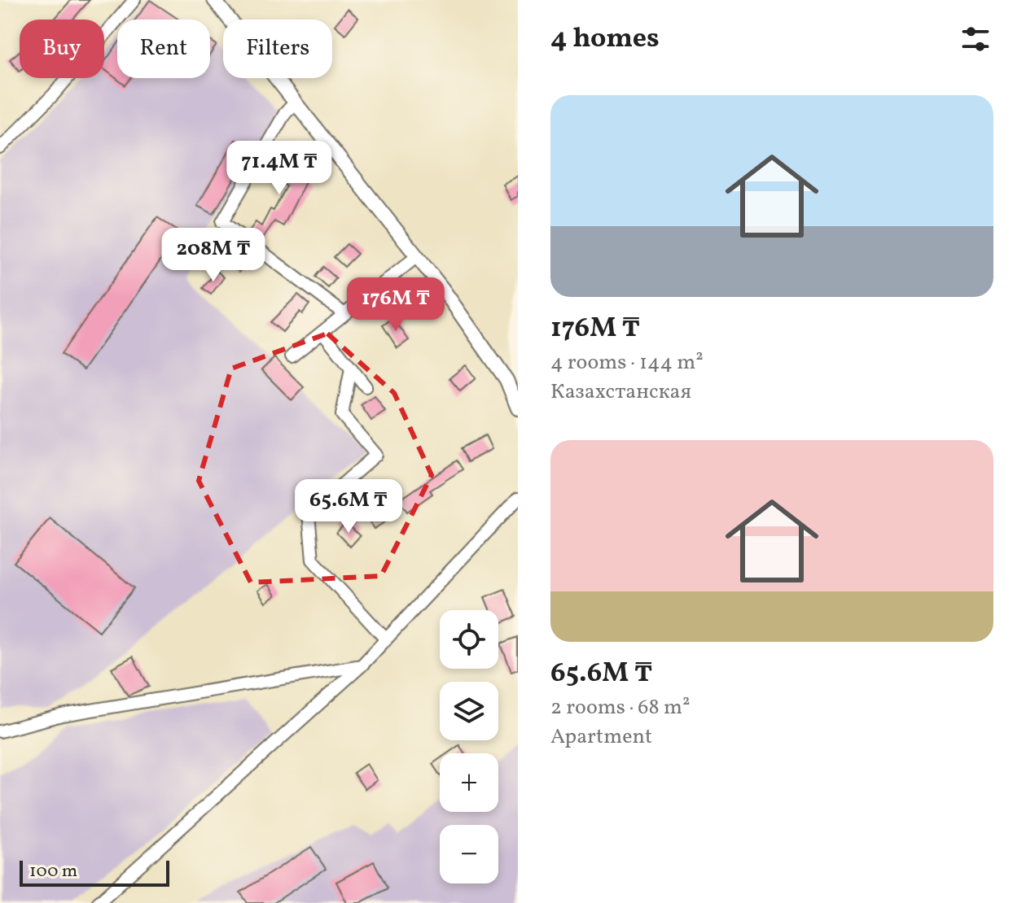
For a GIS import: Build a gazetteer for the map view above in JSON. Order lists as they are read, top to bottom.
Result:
{
  "scale_bar": "100 m",
  "page": {
    "heading": "4 homes",
    "chip": ["Buy", "Rent", "Filters"],
    "list": [
      {
        "name": "176M ₸",
        "note": "4 rooms · 144 m² · Казахстанская"
      },
      {
        "name": "65.6M ₸",
        "note": "2 rooms · 68 m² · Apartment"
      }
    ],
    "price": [
      "71.4M ₸",
      "208M ₸",
      "176M ₸",
      "65.6M ₸"
    ],
    "map_buttons": ["+", "−"],
    "scale": "100 m"
  }
}
